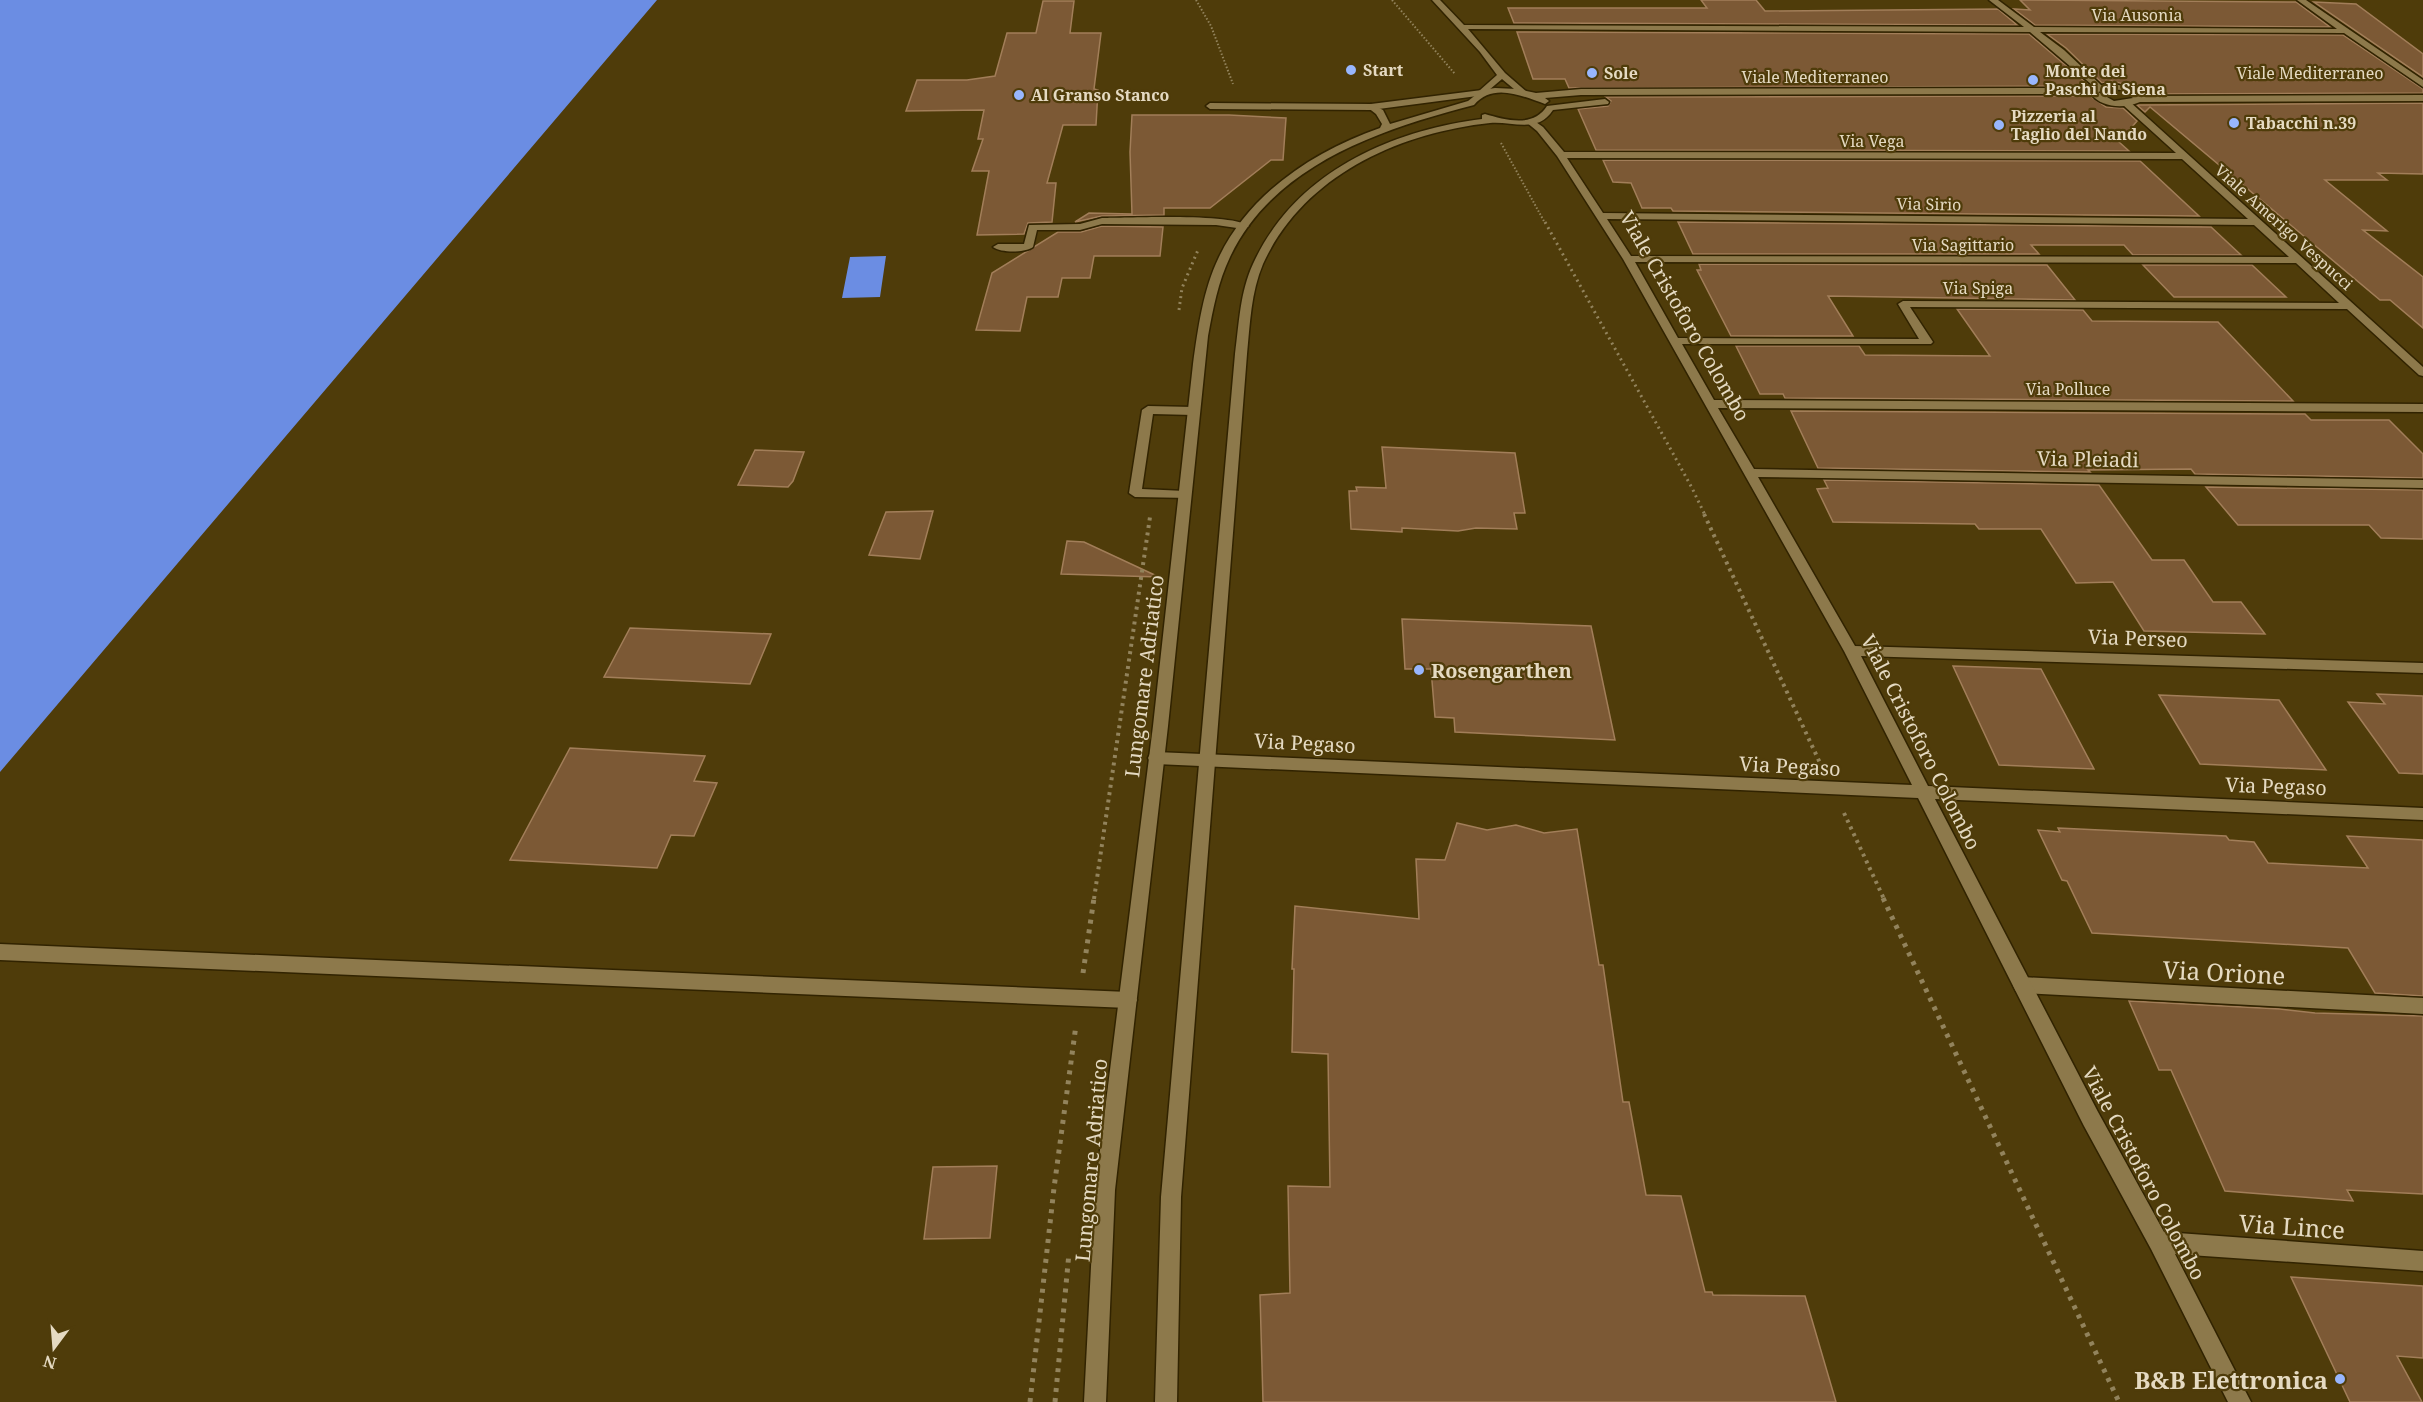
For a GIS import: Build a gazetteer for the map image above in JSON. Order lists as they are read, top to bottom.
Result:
{
  "streets": {
    "street": [
      "Via Ausonia",
      "Viale Mediterraneo",
      "Via Vega",
      "Via Sirio",
      "Viale Amerigo Vespucci",
      "Via Sagittario",
      "Via Spiga",
      "Viale Cristoforo Colombo",
      "Via Polluce",
      "Via Pleiadi",
      "Via Perseo",
      "Lungomare Adriatico",
      "Via Pegaso",
      "Via Orione",
      "Via Lince"
    ]
  },
  "crossings": [
    ["Viale Mediterraneo", "Viale Amerigo Vespucci"],
    ["Via Vega", "Viale Amerigo Vespucci"],
    ["Via Vega", "Viale Cristoforo Colombo"],
    ["Via Sirio", "Viale Amerigo Vespucci"],
    ["Via Sirio", "Viale Cristoforo Colombo"],
    ["Viale Amerigo Vespucci", "Via Sagittario"],
    ["Viale Amerigo Vespucci", "Via Spiga"],
    ["Via Sagittario", "Viale Cristoforo Colombo"],
    ["Via Spiga", "Viale Cristoforo Colombo"],
    ["Viale Cristoforo Colombo", "Via Polluce"],
    ["Viale Cristoforo Colombo", "Via Pleiadi"],
    ["Viale Cristoforo Colombo", "Via Perseo"],
    ["Viale Cristoforo Colombo", "Via Pegaso"],
    ["Viale Cristoforo Colombo", "Via Orione"],
    ["Viale Cristoforo Colombo", "Via Lince"],
    ["Lungomare Adriatico", "Via Pegaso"]
  ],
  "places": [
    "Start",
    "Sole",
    "Monte dei Paschi di Siena",
    "Al Granso Stanco",
    "Tabacchi n.39",
    "Pizzeria al Taglio del Nando",
    "Rosengarthen",
    "B&B Elettronica"
  ],
  "north": "bottom"
}
